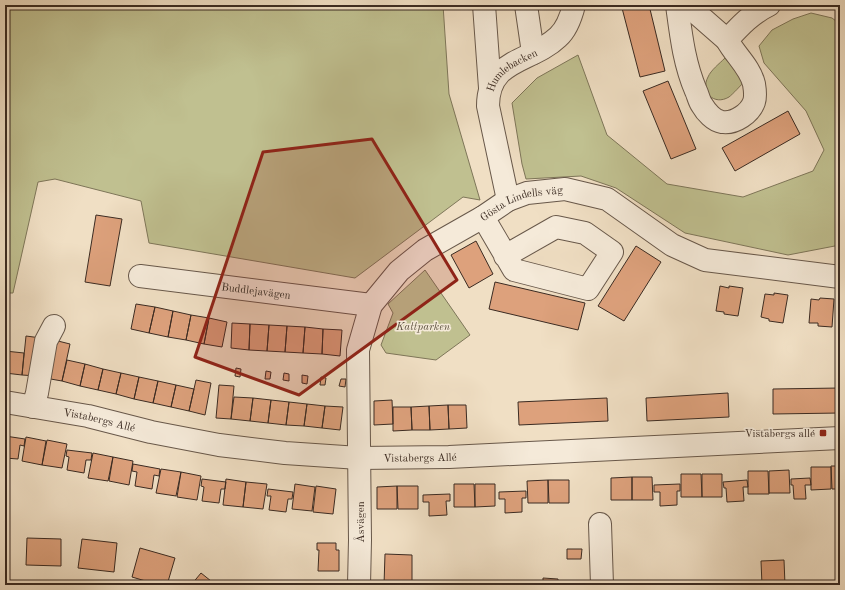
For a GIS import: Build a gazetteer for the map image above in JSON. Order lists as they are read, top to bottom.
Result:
{
  "streets": {
    "street": [
      "Humlebacken",
      "Gösta Lindells väg",
      "Buddlejavägen",
      "Vistabergs Allé",
      "Åsvägen"
    ]
  },
  "crossings": [
    ["Humlebacken", "Gösta Lindells väg"],
    ["Gösta Lindells väg", "Buddlejavägen"],
    ["Gösta Lindells väg", "Vistabergs Allé"],
    ["Gösta Lindells väg", "Åsvägen"],
    ["Vistabergs Allé", "Åsvägen"]
  ],
  "parks": ["Kattparken"],
  "places": {
    "transit": ["Vistabergs allé"]
  }
}
